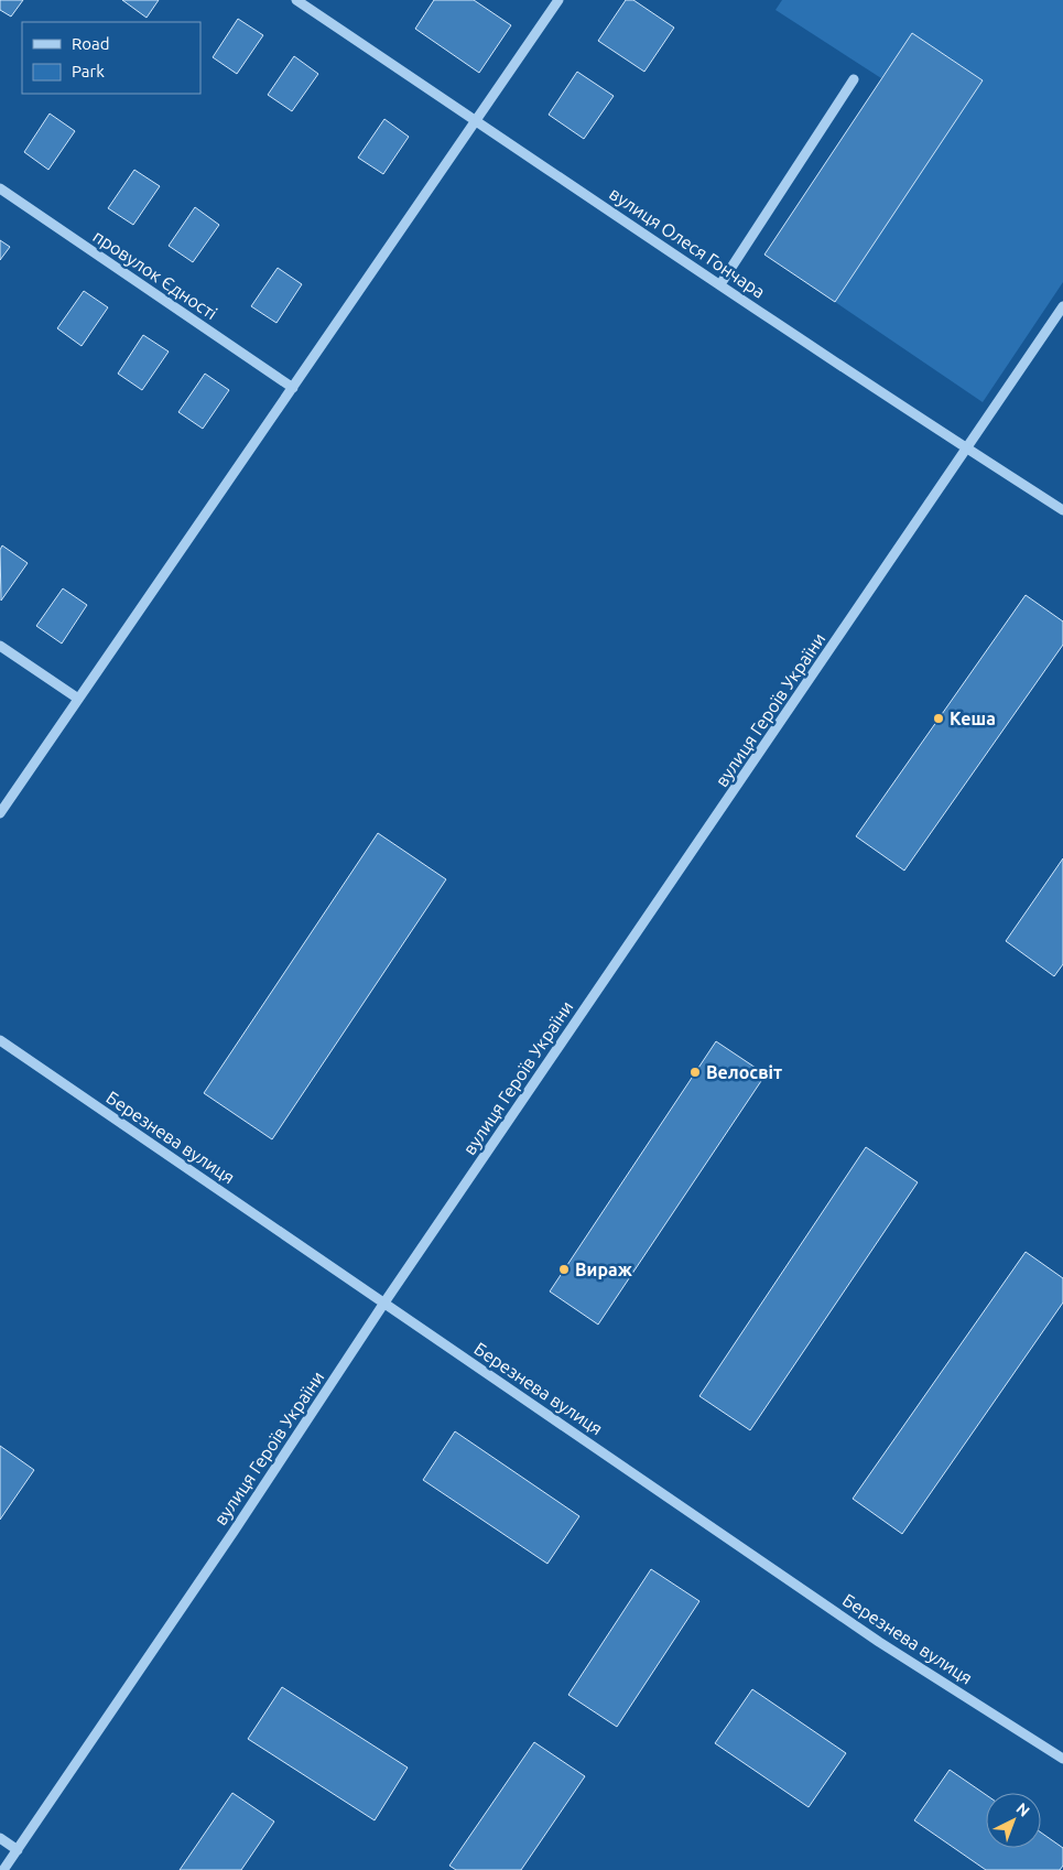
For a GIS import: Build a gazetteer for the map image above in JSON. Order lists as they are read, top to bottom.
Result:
{
  "streets": {
    "street": [
      "вулиця Олеся Гончара",
      "провулок Єдності",
      "вулиця Героїв України",
      "Березнева вулиця"
    ]
  },
  "crossings": [
    ["вулиця Олеся Гончара", "вулиця Героїв України"],
    ["вулиця Героїв України", "Березнева вулиця"]
  ],
  "places": ["Кеша", "Велосвіт", "Вираж"],
  "legend": ["Road", "Park"],
  "north": "top right"
}
